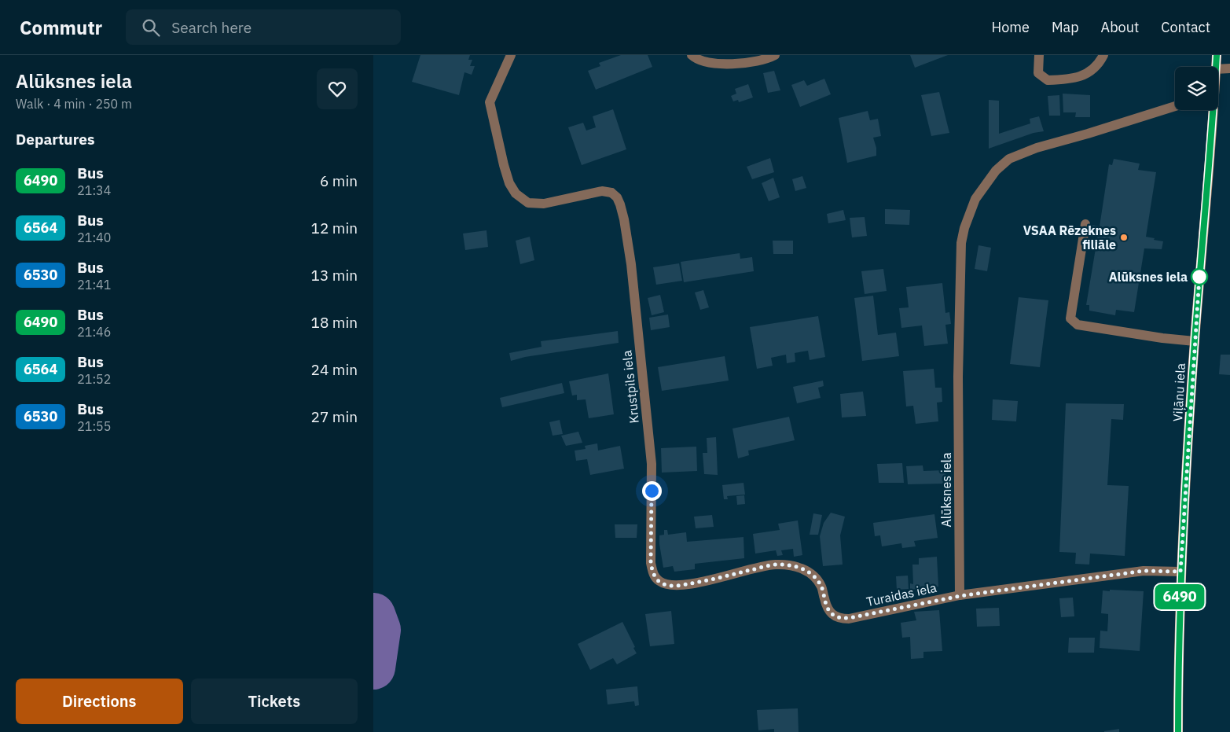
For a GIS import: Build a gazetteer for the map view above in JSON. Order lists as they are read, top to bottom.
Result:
{
  "streets": {
    "main road": ["Viļānu iela"],
    "street": ["Krustpils iela", "Alūksnes iela", "Turaidas iela"]
  },
  "crossings": [
    ["Krustpils iela", "Turaidas iela"],
    ["Viļānu iela", "Turaidas iela"],
    ["Alūksnes iela", "Turaidas iela"]
  ],
  "places": ["VSAA Rēzeknes filiāle", "Alūksnes iela"],
  "lines": ["bus line 6490"],
  "page": {
    "header": "Commutr",
    "search": "Search here",
    "nav": [
      "Home",
      "Map",
      "About",
      "Contact"
    ],
    "heading": [
      ["Alūksnes iela", "Walk · 4 min · 250 m"],
      "Departures"
    ],
    "on_map": "6490",
    "list": [
      {
        "mark": "6490",
        "name": "Bus",
        "note": "21:34",
        "value": "6 min"
      },
      {
        "mark": "6564",
        "name": "Bus",
        "note": "21:40",
        "value": "12 min"
      },
      {
        "mark": "6530",
        "name": "Bus",
        "note": "21:41",
        "value": "13 min"
      },
      {
        "mark": "6490",
        "name": "Bus",
        "note": "21:46",
        "value": "18 min"
      },
      {
        "mark": "6564",
        "name": "Bus",
        "note": "21:52",
        "value": "24 min"
      },
      {
        "mark": "6530",
        "name": "Bus",
        "note": "21:55",
        "value": "27 min"
      }
    ],
    "buttons": ["Directions", "Tickets"]
  }
}
